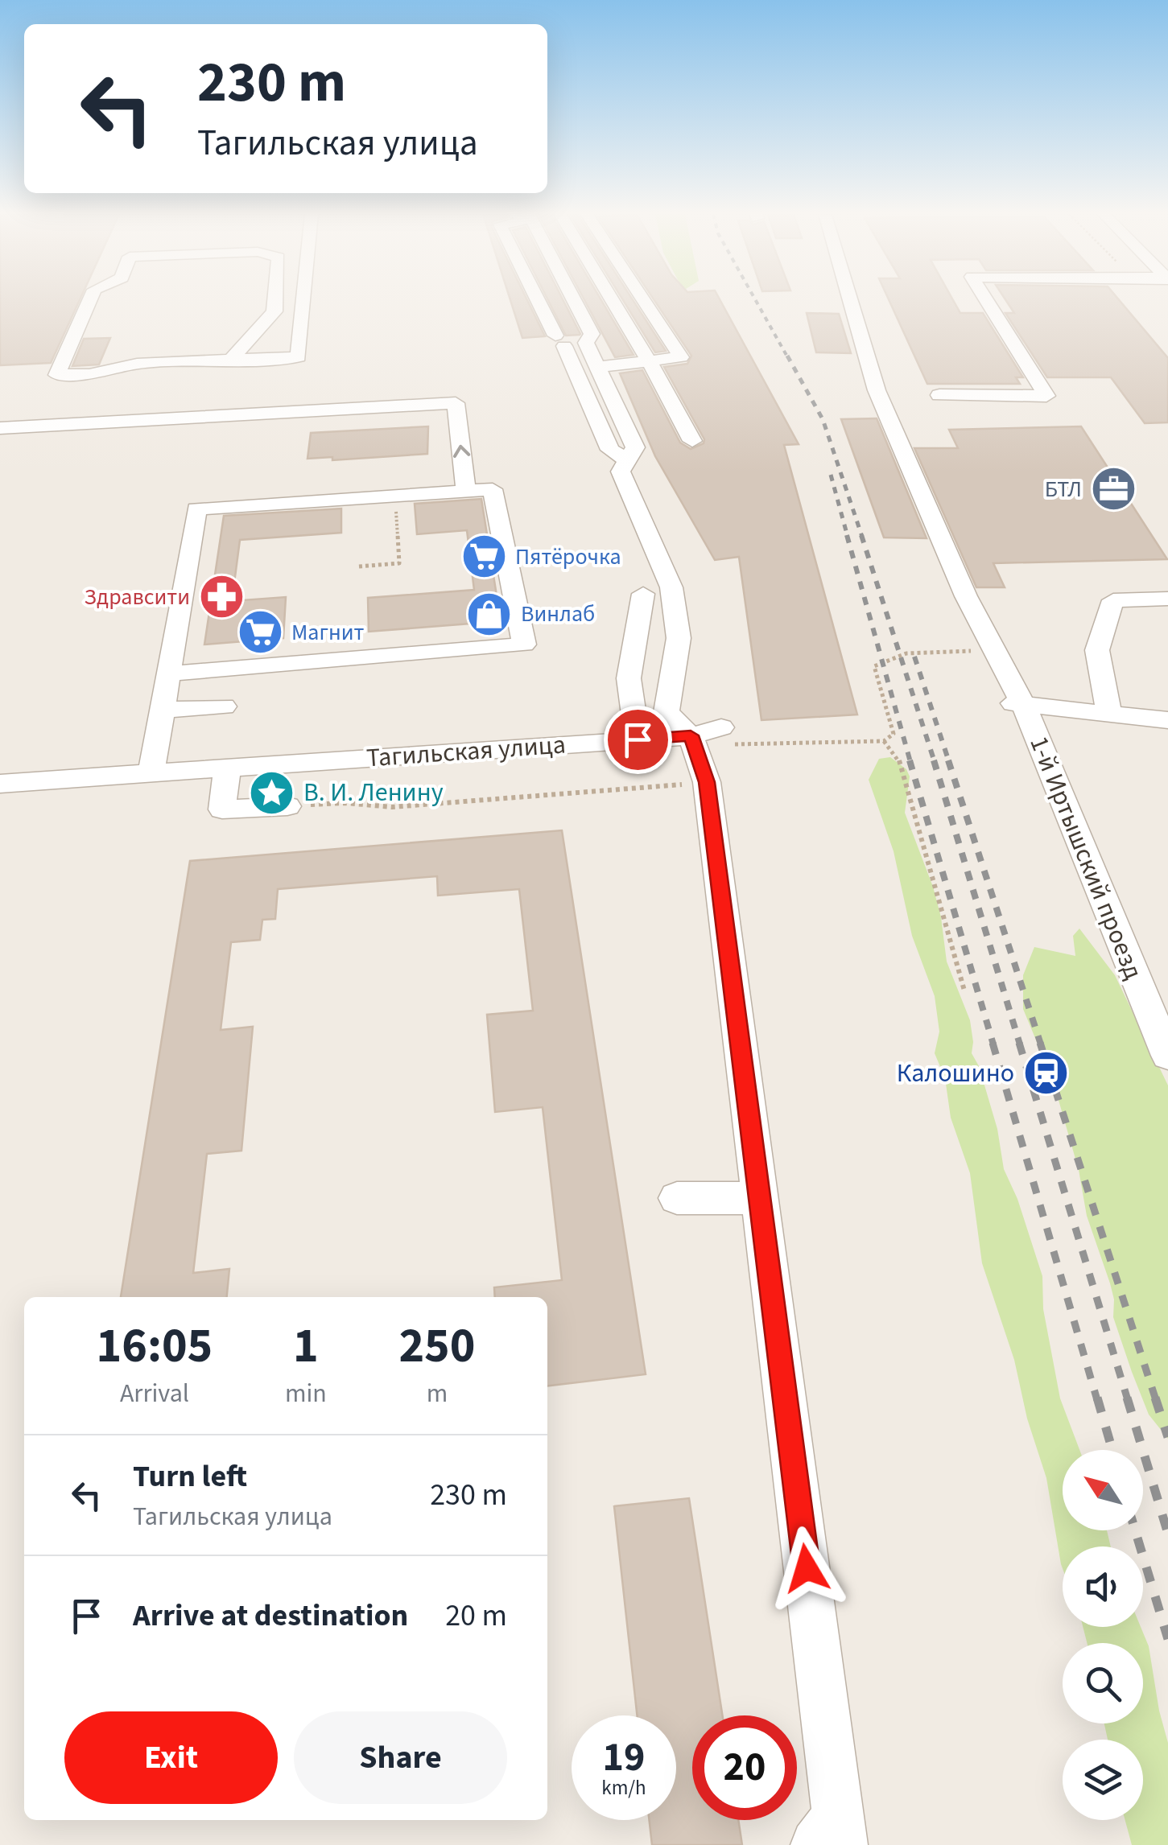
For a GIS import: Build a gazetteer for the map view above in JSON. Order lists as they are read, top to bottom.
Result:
{
  "streets": {
    "street": ["Тагильская улица", "1-й Иртышский проезд"]
  },
  "places": {
    "office": ["БТЛ"],
    "supermarket": ["Пятёрочка", "Магнит"],
    "pharmacy": ["Здравсити"],
    "shop": ["Винлаб"],
    "place": ["В. И. Ленину"],
    "station": ["Калошино"]
  },
  "north": "top left",
  "page": {
    "turn": ["230 m", "Тагильская улица"],
    "eta": [
      "16:05",
      "Arrival",
      "1",
      "min",
      "250",
      "m"
    ],
    "list": [
      {
        "name": "Turn left",
        "note": "Тагильская улица",
        "value": "230 m"
      },
      {
        "name": "Arrive at destination",
        "value": "20 m"
      }
    ],
    "buttons": ["Exit", "Share"],
    "speed": "19 km/h",
    "limit": "20"
  }
}
